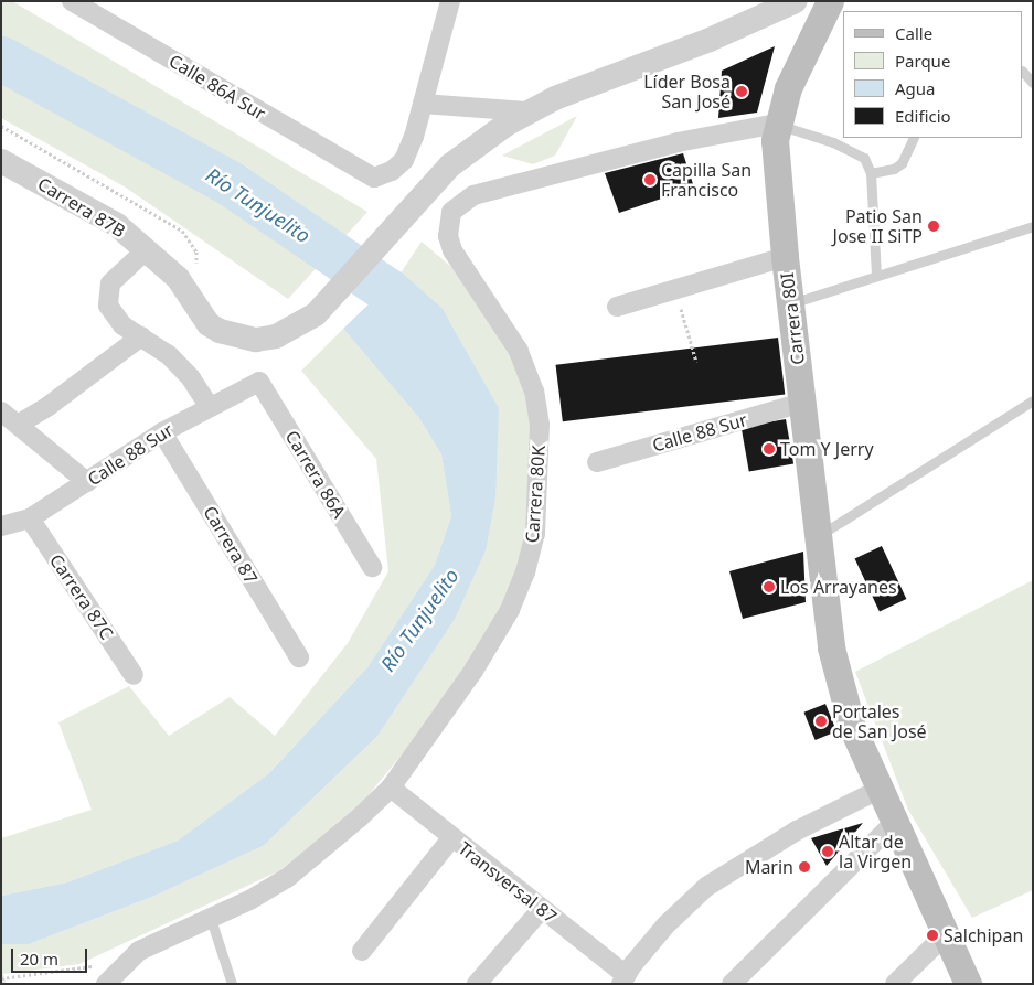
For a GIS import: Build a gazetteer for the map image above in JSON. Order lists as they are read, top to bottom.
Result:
{
  "streets": {
    "main road": ["Carrera 80I"],
    "street": [
      "Calle 86A Sur",
      "Carrera 87B",
      "Calle 88 Sur",
      "Carrera 86A",
      "Carrera 80K",
      "Carrera 87",
      "Carrera 87C",
      "Transversal 87"
    ]
  },
  "crossings": [
    ["Carrera 80I", "Calle 88 Sur"],
    ["Carrera 80I", "Carrera 80K"],
    ["Calle 88 Sur", "Carrera 86A"],
    ["Calle 88 Sur", "Carrera 87"],
    ["Calle 88 Sur", "Carrera 87C"],
    ["Carrera 80K", "Transversal 87"]
  ],
  "water": ["Río Tunjuelito"],
  "places": [
    "Líder Bosa San José",
    "Capilla San Francisco",
    "Patio San Jose II SiTP",
    "Tom Y Jerry",
    "Los Arrayanes",
    "Portales de San José",
    "Altar de la Virgen",
    "Marin",
    "Salchipan"
  ],
  "legend": [
    "Calle",
    "Parque",
    "Agua",
    "Edificio"
  ],
  "scale_bar": "20 m"
}
